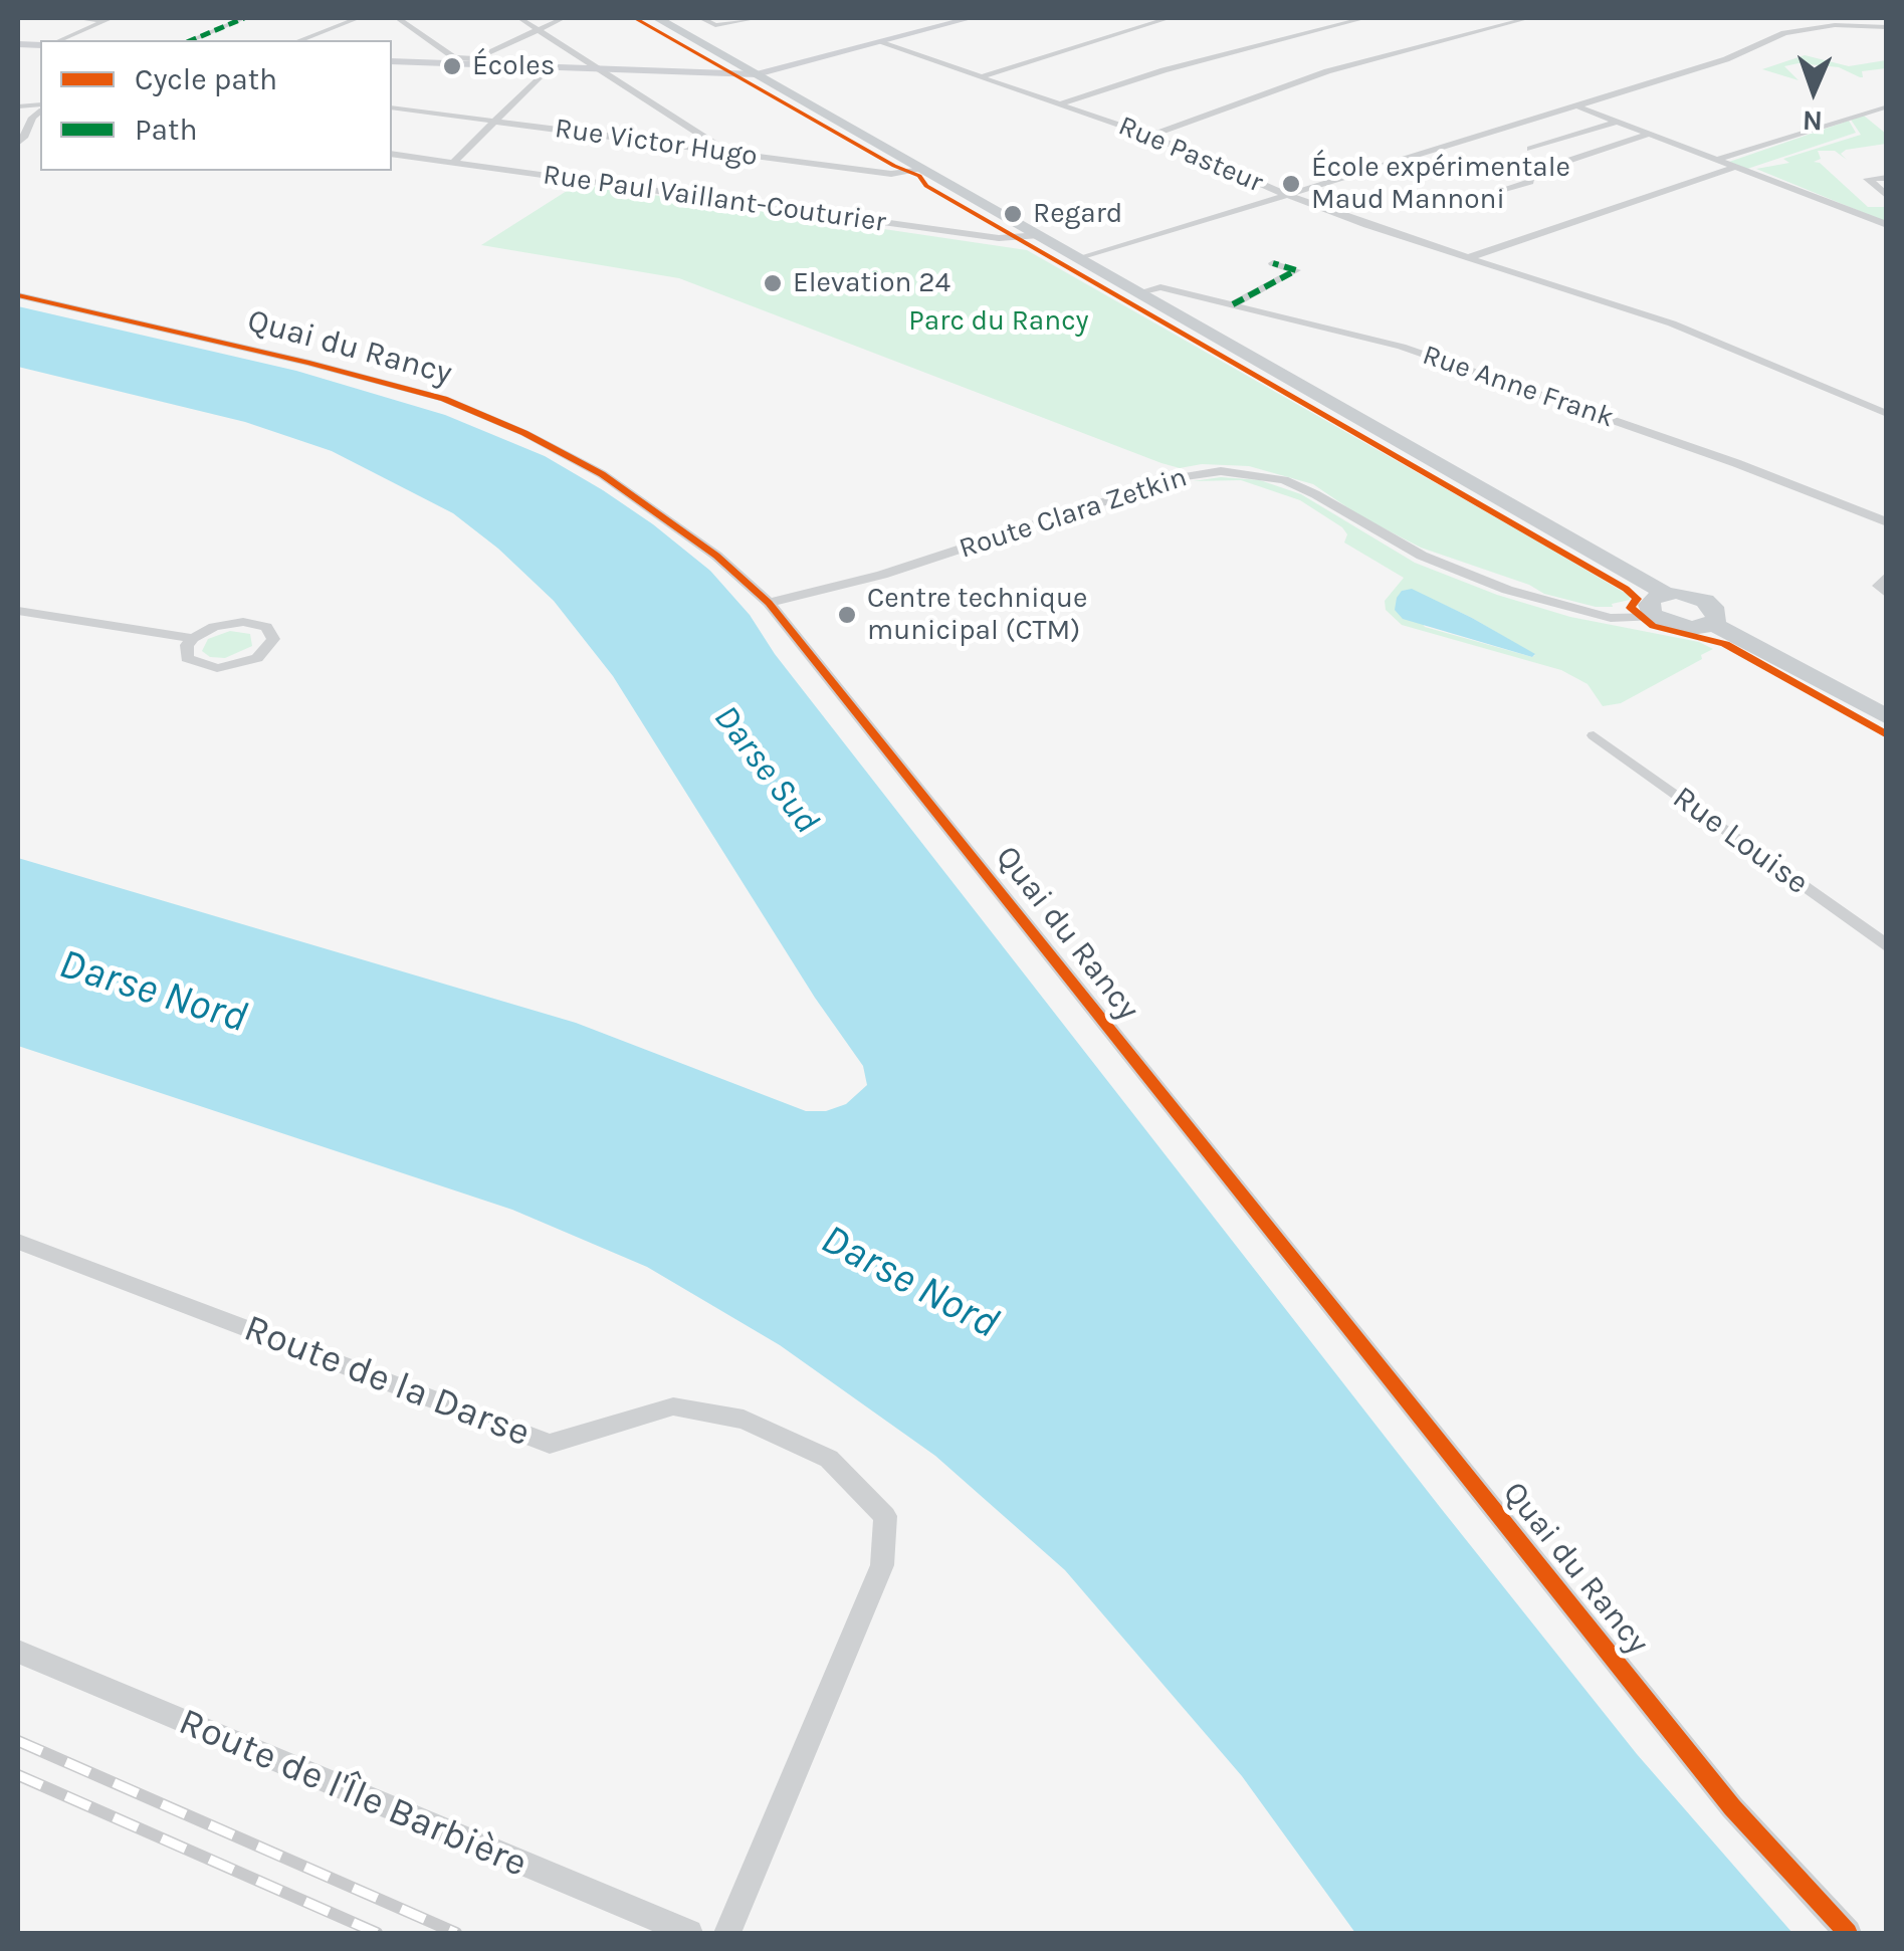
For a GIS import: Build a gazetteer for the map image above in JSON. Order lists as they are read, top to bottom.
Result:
{
  "streets": {
    "street": [
      "Rue Victor Hugo",
      "Rue Pasteur",
      "Rue Paul Vaillant-Couturier",
      "Quai du Rancy",
      "Rue Anne Frank",
      "Route Clara Zetkin",
      "Rue Louise",
      "Route de la Darse",
      "Route de l'Île Barbière"
    ]
  },
  "crossings": [
    ["Quai du Rancy", "Route Clara Zetkin"]
  ],
  "water": ["Darse Sud", "Darse Nord"],
  "parks": ["Parc du Rancy"],
  "places": [
    "Écoles",
    "École expérimentale Maud Mannoni",
    "Regard",
    "Elevation 24",
    "Centre technique municipal (CTM)"
  ],
  "legend": ["Cycle path", "Path"],
  "north": "bottom"
}
